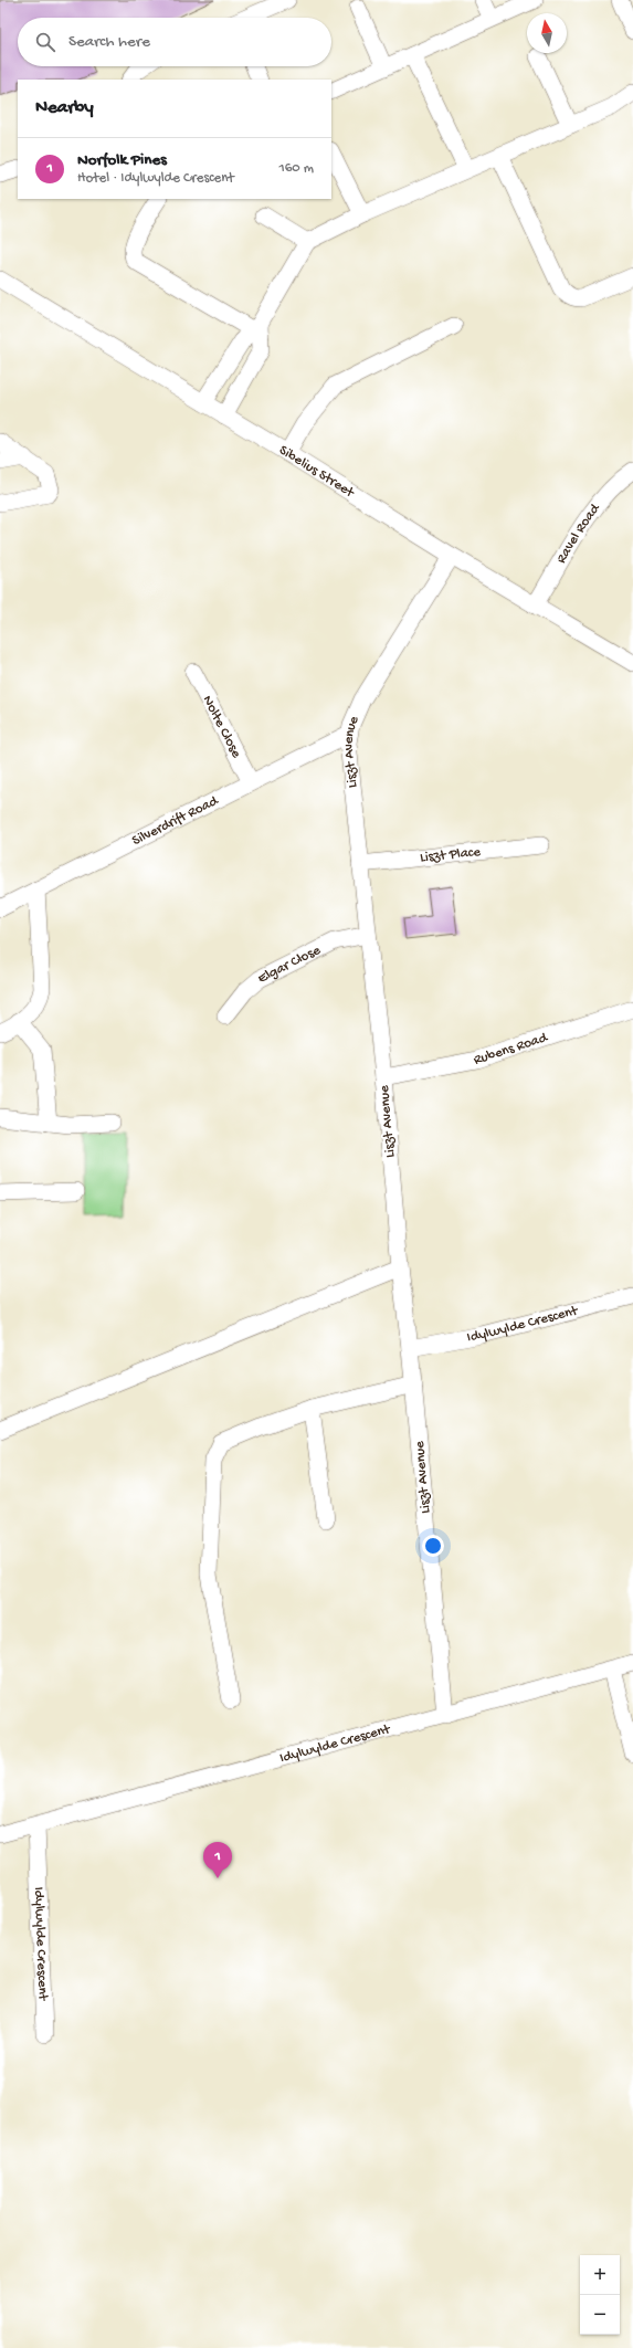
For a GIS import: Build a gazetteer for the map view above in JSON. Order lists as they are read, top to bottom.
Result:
{
  "streets": {
    "street": [
      "Sibelius Street",
      "Ravel Road",
      "Nolte Close",
      "Liszt Avenue",
      "Silverdrift Road",
      "Liszt Place",
      "Elgar Close",
      "Rubens Road",
      "Idylwylde Crescent"
    ]
  },
  "crossings": [
    ["Sibelius Street", "Ravel Road"],
    ["Sibelius Street", "Liszt Avenue"],
    ["Nolte Close", "Silverdrift Road"],
    ["Liszt Avenue", "Silverdrift Road"],
    ["Liszt Avenue", "Liszt Place"],
    ["Liszt Avenue", "Elgar Close"],
    ["Liszt Avenue", "Rubens Road"],
    ["Liszt Avenue", "Idylwylde Crescent"]
  ],
  "north": "top",
  "page": {
    "search": "Search here",
    "heading": "Nearby",
    "list": [
      {
        "mark": "1",
        "name": "Norfolk Pines",
        "note": "Hotel · Idylwylde Crescent",
        "value": "160 m"
      }
    ],
    "pins": "1",
    "map_buttons": ["+", "−"]
  }
}
